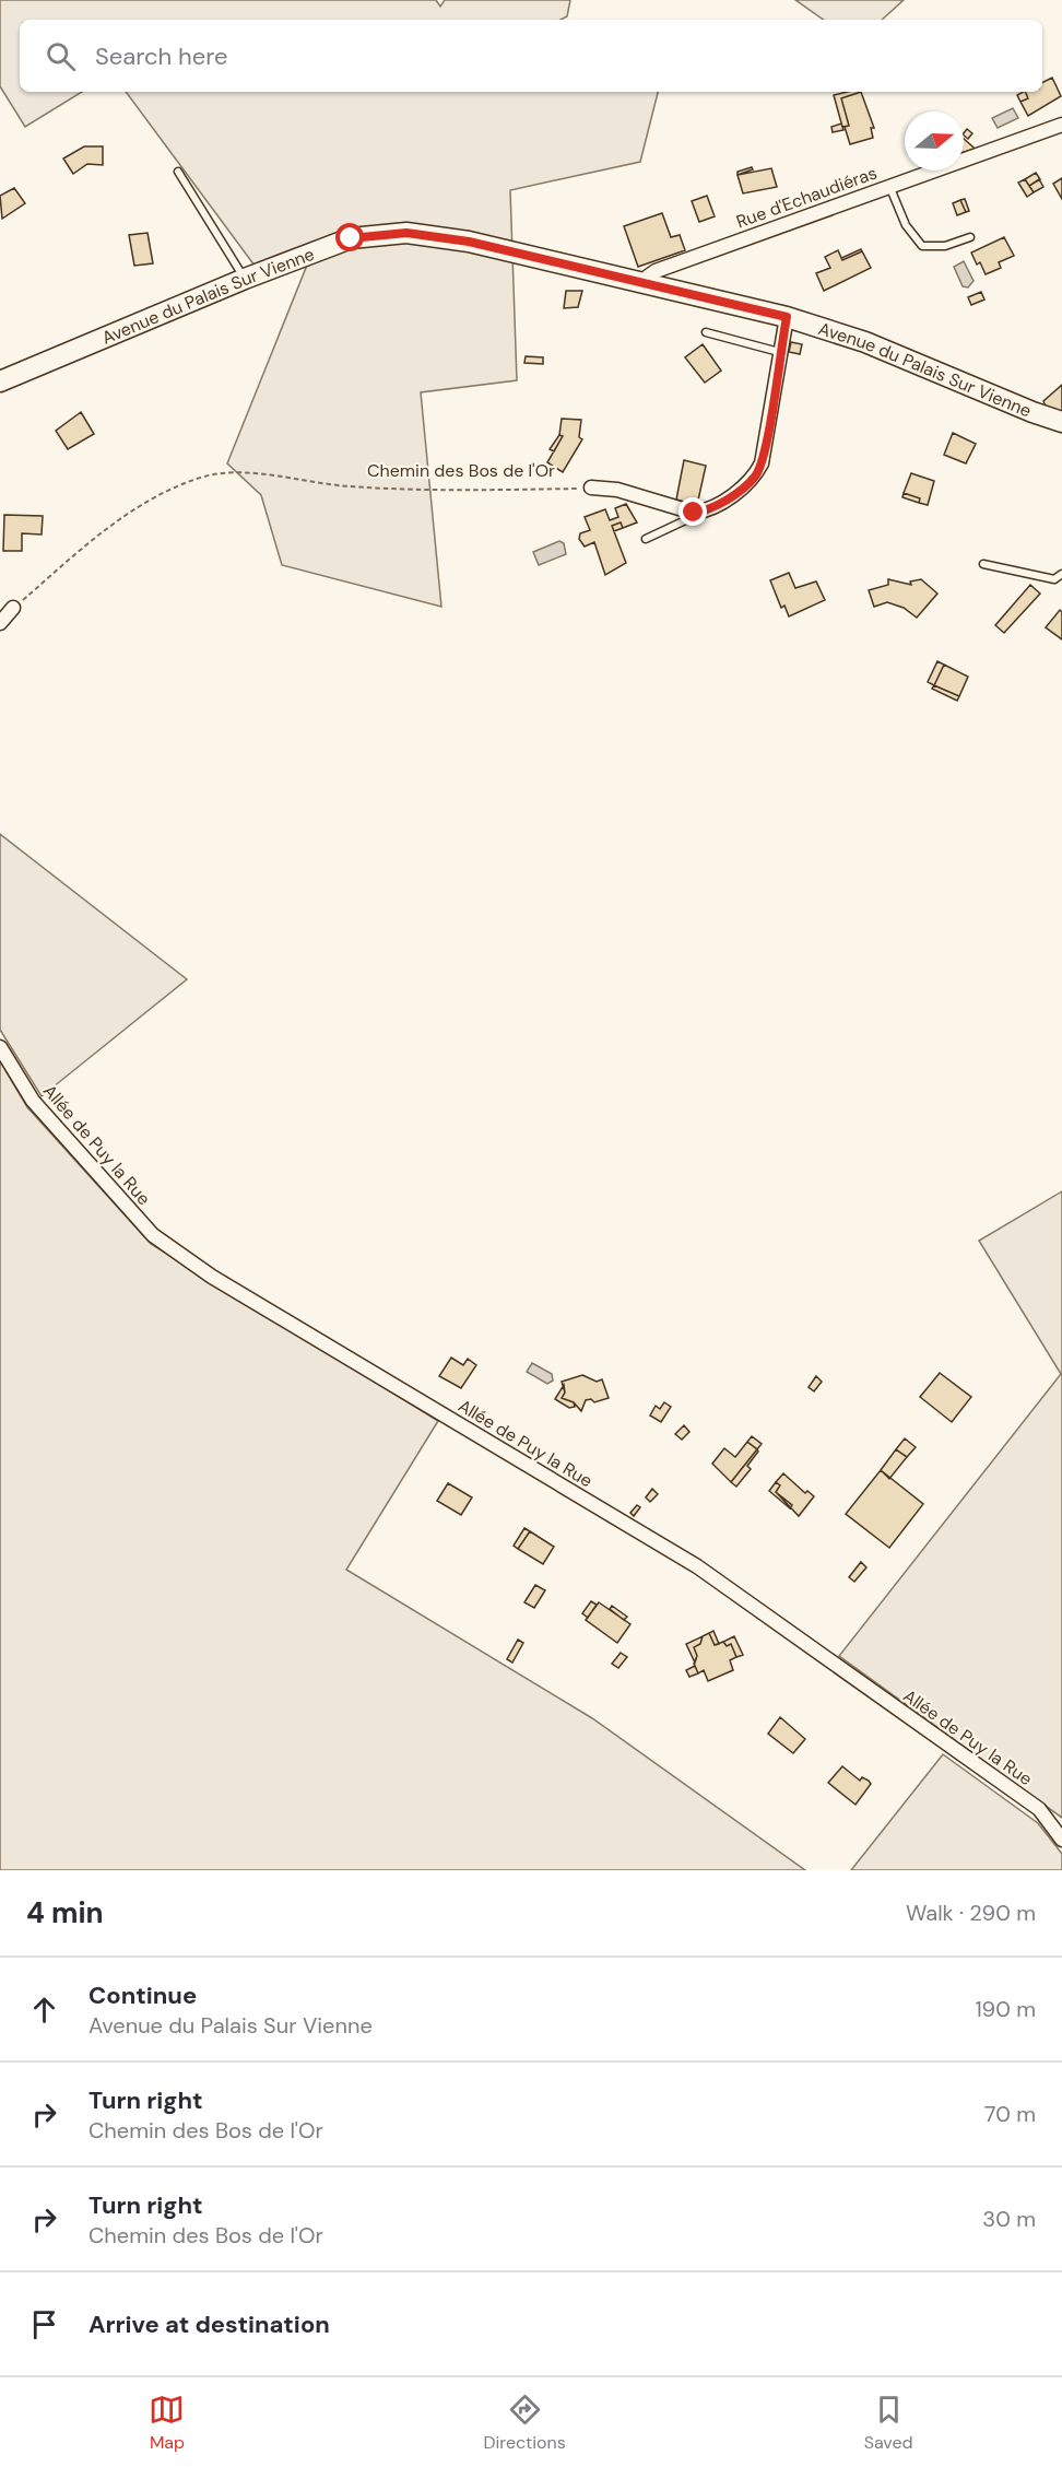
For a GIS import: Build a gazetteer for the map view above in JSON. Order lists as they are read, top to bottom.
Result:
{
  "streets": {
    "main road": ["Avenue du Palais Sur Vienne"],
    "street": ["Rue d'Echaudiéras", "Allée de Puy la Rue"],
    "path": ["Chemin des Bos de l'Or"]
  },
  "crossings": [
    ["Rue d'Echaudiéras", "Avenue du Palais Sur Vienne"]
  ],
  "north": "right",
  "page": {
    "search": "Search here",
    "heading": ["4 min", "Walk · 290 m"],
    "list": [
      ["Continue", "Avenue du Palais Sur Vienne", "190 m"],
      ["Turn right", "Chemin des Bos de l'Or", "70 m"],
      ["Turn right", "Chemin des Bos de l'Or", "30 m"],
      "Arrive at destination"
    ],
    "nav": ["Map", "Directions", "Saved"]
  }
}
